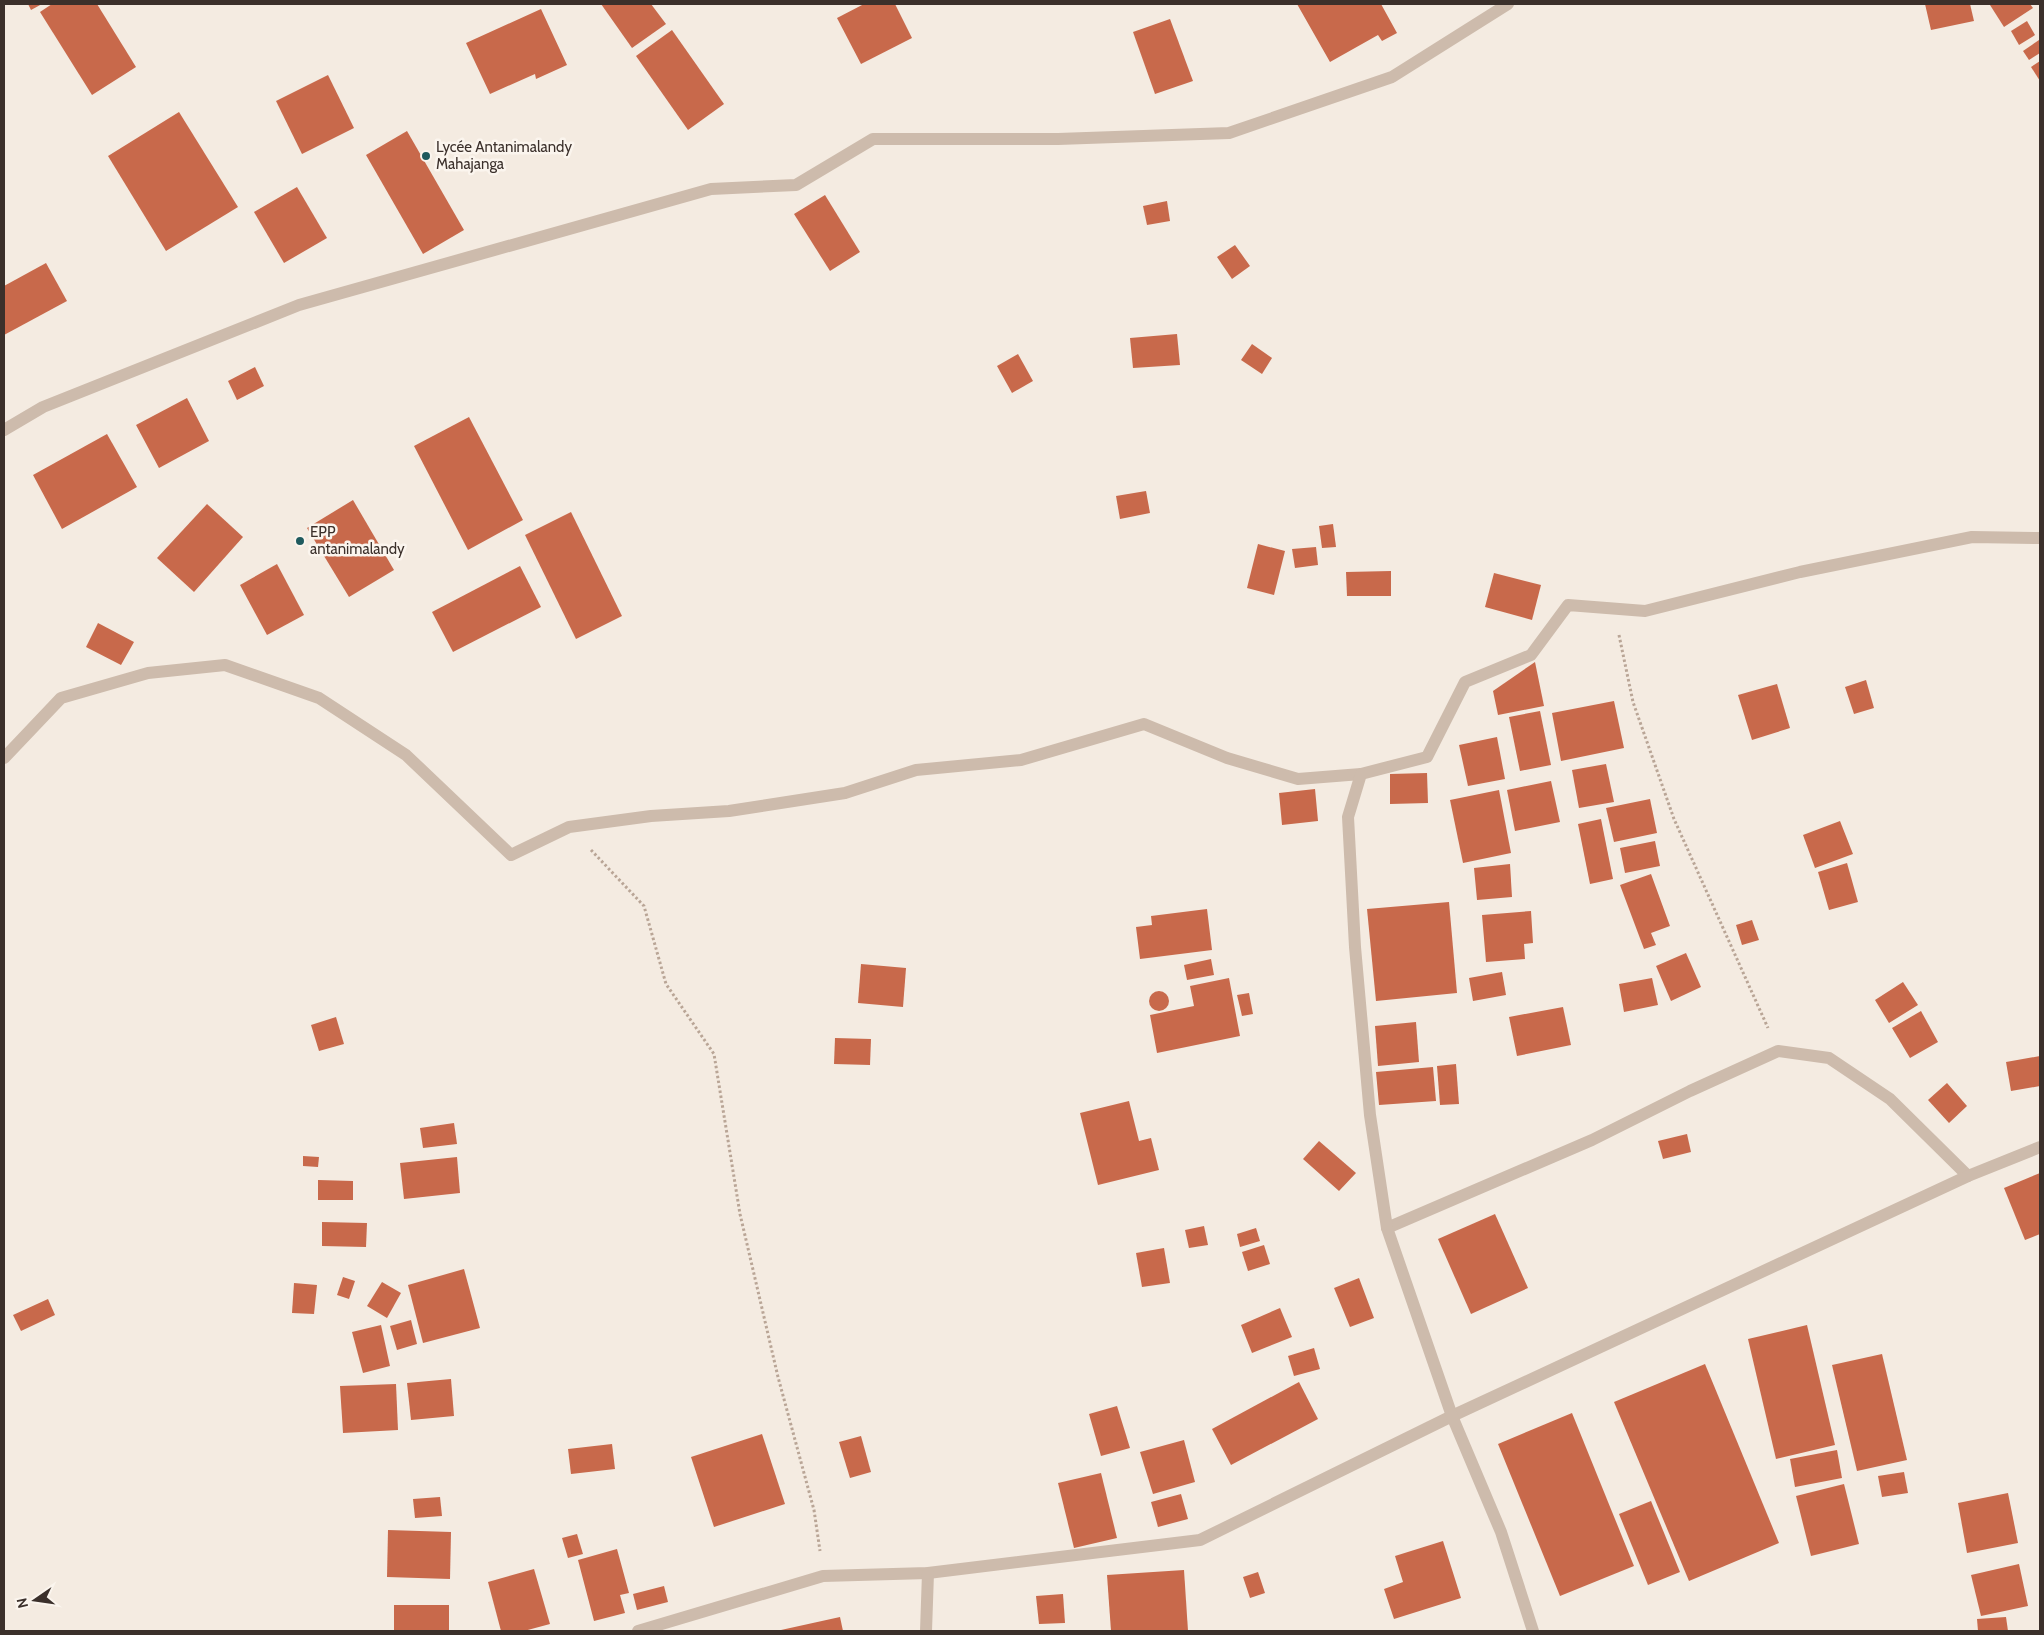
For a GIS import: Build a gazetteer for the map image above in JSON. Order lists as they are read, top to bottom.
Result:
{
  "places": ["Lycée Antanimalandy Mahajanga", "EPP antanimalandy"],
  "north": "left"
}
